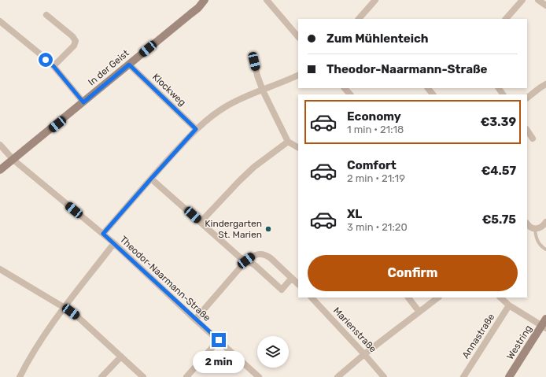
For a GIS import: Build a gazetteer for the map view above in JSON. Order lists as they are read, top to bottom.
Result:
{
  "streets": {
    "main road": ["In der Geist", "Westring"],
    "street": [
      "Klockweg",
      "Theodor-Naarmann-Straße",
      "Marienstraße",
      "Annastraße"
    ]
  },
  "crossings": [
    ["In der Geist", "Klockweg"],
    ["In der Geist", "Theodor-Naarmann-Straße"]
  ],
  "places": ["Kindergarten St. Marien"],
  "page": {
    "banner": ["Zum Mühlenteich", "Theodor-Naarmann-Straße"],
    "list": [
      {
        "name": "Economy",
        "note": "1 min · 21:18",
        "value": "€3.39"
      },
      {
        "name": "Comfort",
        "note": "2 min · 21:19",
        "value": "€4.57"
      },
      {
        "name": "XL",
        "note": "3 min · 21:20",
        "value": "€5.75"
      }
    ],
    "buttons": "Confirm",
    "bubble": "2 min"
  }
}
